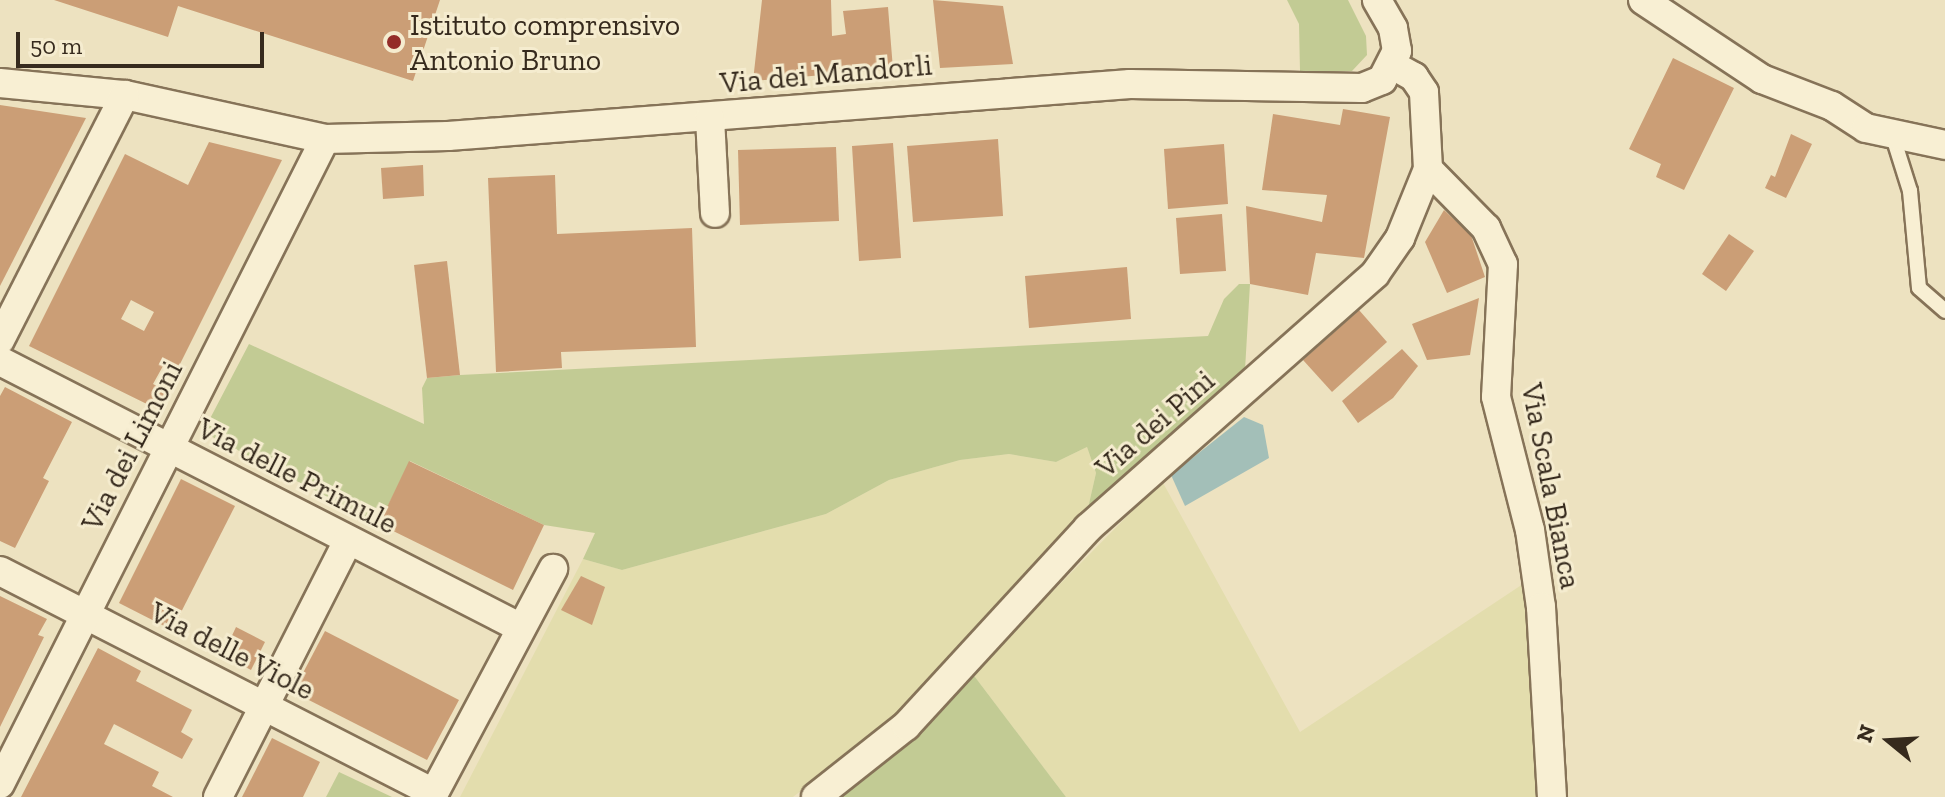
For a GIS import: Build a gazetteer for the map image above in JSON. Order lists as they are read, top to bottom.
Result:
{
  "streets": {
    "street": [
      "Via dei Mandorli",
      "Via dei Pini",
      "Via dei Limoni",
      "Via delle Primule",
      "Via Scala Bianca",
      "Via delle Viole"
    ]
  },
  "crossings": [
    ["Via dei Mandorli", "Via dei Pini"],
    ["Via dei Mandorli", "Via dei Limoni"],
    ["Via dei Pini", "Via Scala Bianca"],
    ["Via dei Limoni", "Via delle Primule"],
    ["Via dei Limoni", "Via delle Viole"],
    ["Via delle Primule", "Via delle Viole"]
  ],
  "places": ["Istituto comprensivo Antonio Bruno"],
  "scale_bar": "50 m",
  "north": "left"
}
